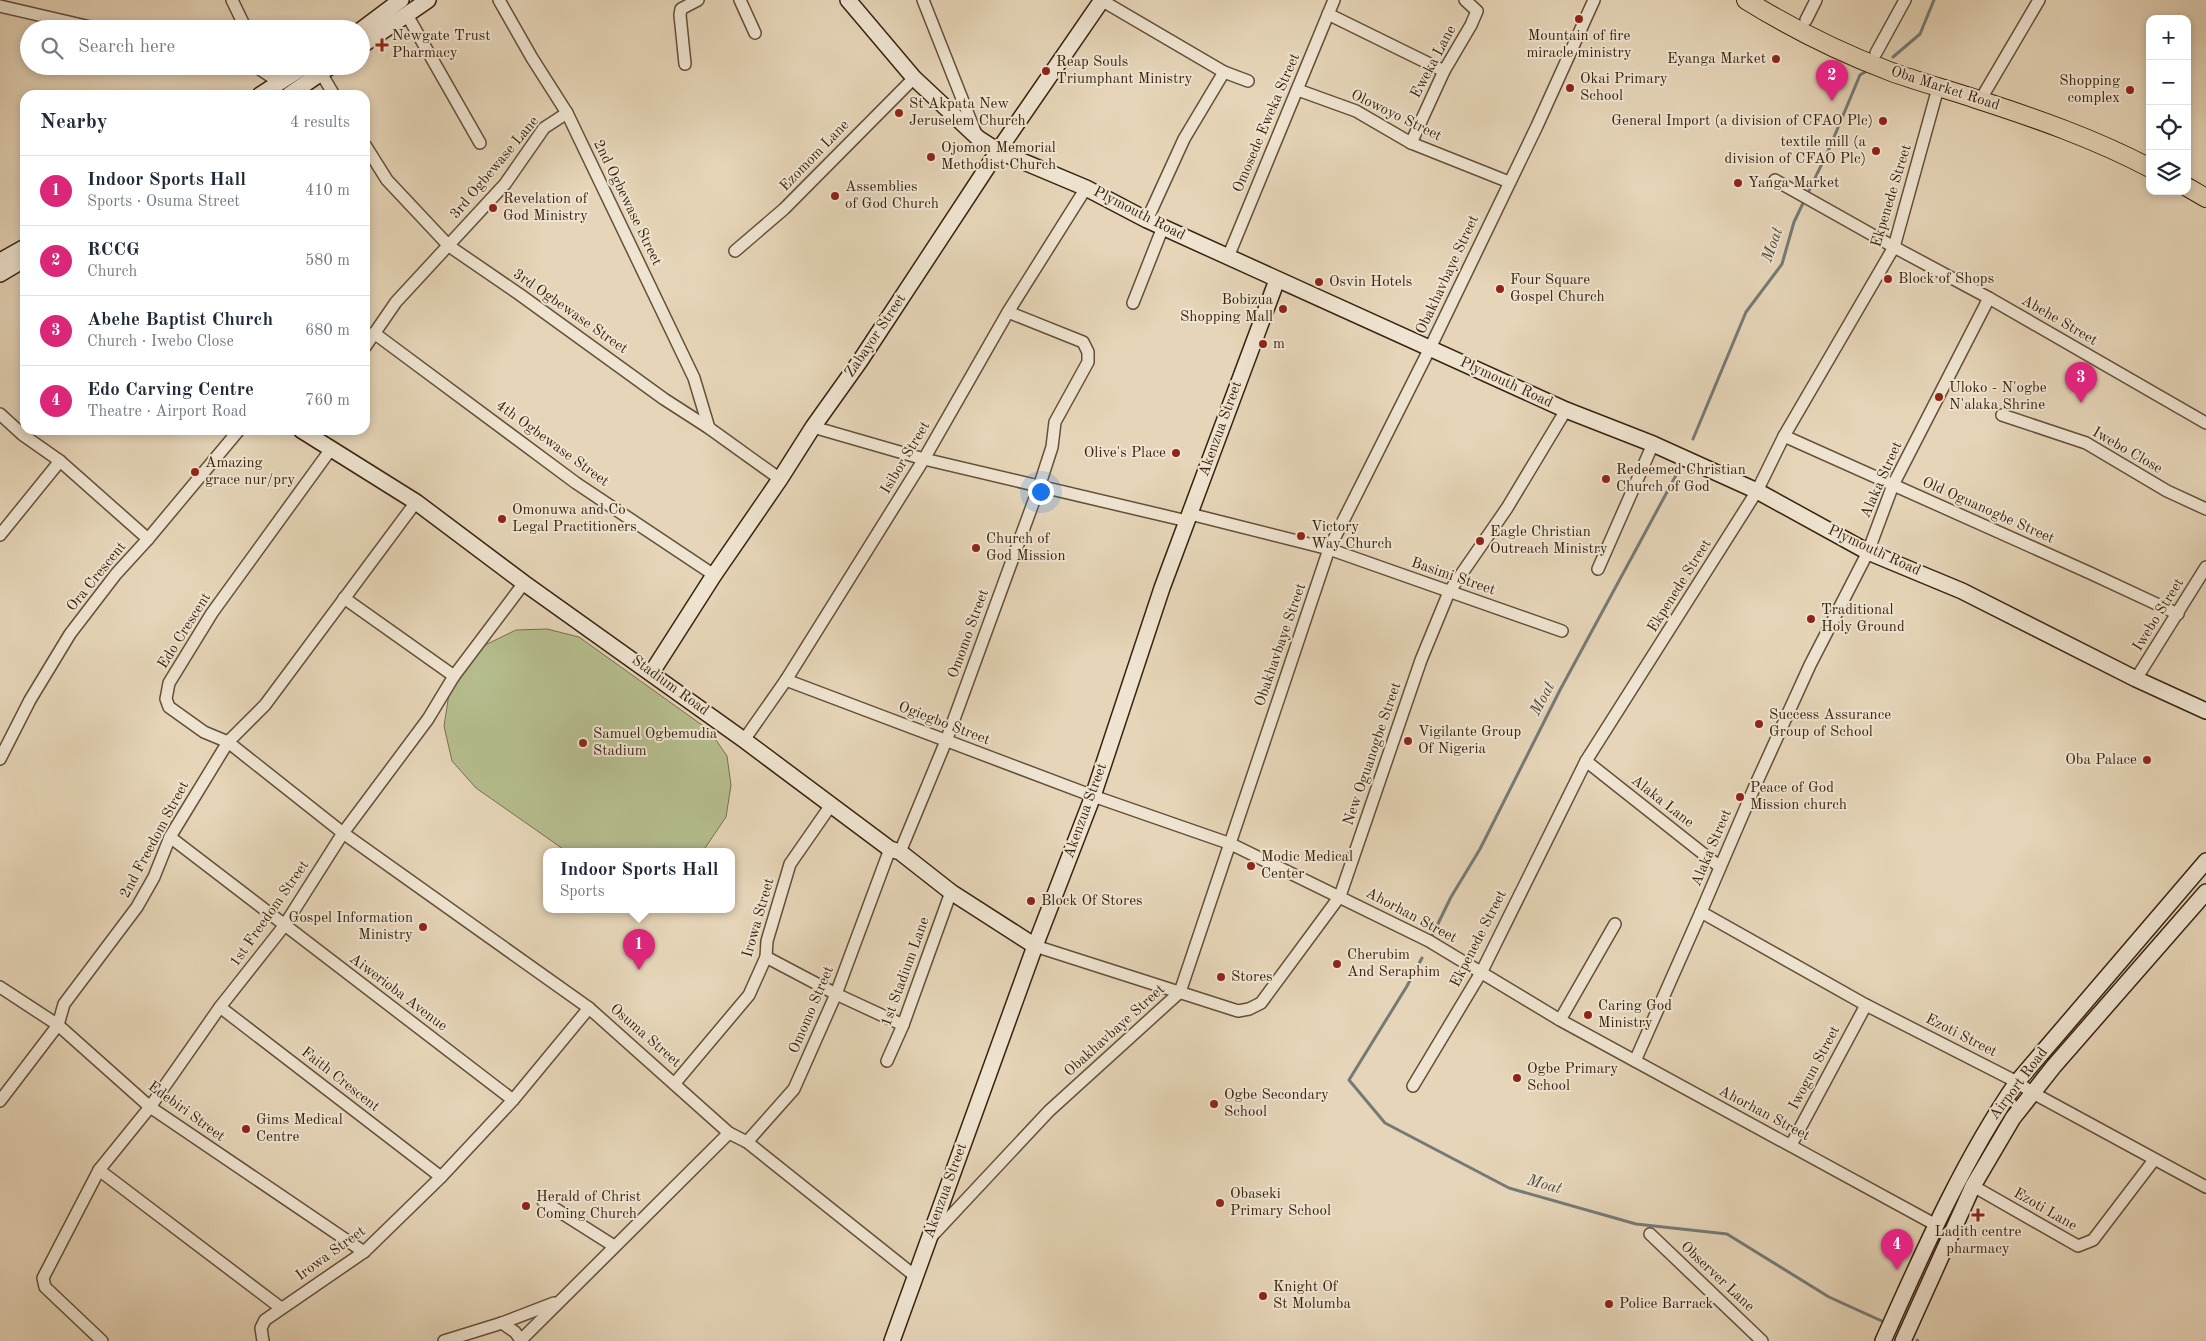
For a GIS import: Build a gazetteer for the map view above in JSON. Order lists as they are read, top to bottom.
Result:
{
  "streets": {
    "main road": ["Oba Market Road"],
    "street": [
      "Eweka Lane",
      "Olowoyo Street",
      "Omosede Eweka Street",
      "Ezomom Lane",
      "3rd Ogbewase Lane",
      "Ekpenede Street",
      "2nd Ogbewase Street",
      "Plymouth Road",
      "Obakhavbaye Street",
      "3rd Ogbewase Street",
      "Abehe Street",
      "Zabayor Street",
      "Akenzua Street",
      "4th Ogbewase Street",
      "Iwebo Close",
      "Isibor Street",
      "Alaka Street",
      "Old Oguanogbe Street",
      "Ora Crescent",
      "Basimi Street",
      "Iwebo Street",
      "Edo Crescent",
      "Omomo Street",
      "Stadium Road",
      "Ogiegbo Street",
      "New Oguanogbe Street",
      "Alaka Lane",
      "2nd Freedom Street",
      "1st Freedom Street",
      "Ahorhan Street",
      "Irowa Street",
      "1st Stadium Lane",
      "Aiwerioba Avenue",
      "Osuma Street",
      "Ezoti Street",
      "Iwogun Street",
      "Faith Crescent",
      "Airport Road",
      "Edebiri Street",
      "Ezoti Lane",
      "Observer Lane"
    ]
  },
  "crossings": [
    ["Eweka Lane", "Olowoyo Street"],
    ["Oba Market Road", "Ekpenede Street"],
    ["Olowoyo Street", "Omosede Eweka Street"],
    ["Olowoyo Street", "Obakhavbaye Street"],
    ["Omosede Eweka Street", "Plymouth Road"],
    ["Ezomom Lane", "Plymouth Road"],
    ["3rd Ogbewase Lane", "2nd Ogbewase Street"],
    ["3rd Ogbewase Lane", "3rd Ogbewase Street"],
    ["3rd Ogbewase Lane", "4th Ogbewase Street"],
    ["Ekpenede Street", "Plymouth Road"],
    ["Ekpenede Street", "Abehe Street"],
    ["Ekpenede Street", "Old Oguanogbe Street"],
    ["Ekpenede Street", "Alaka Lane"],
    ["Ekpenede Street", "Ahorhan Street"],
    ["2nd Ogbewase Street", "3rd Ogbewase Street"],
    ["Plymouth Road", "Obakhavbaye Street"],
    ["Plymouth Road", "Zabayor Street"],
    ["Plymouth Road", "Akenzua Street"],
    ["Plymouth Road", "Isibor Street"],
    ["Plymouth Road", "Alaka Street"],
    ["Plymouth Road", "Iwebo Street"],
    ["Plymouth Road", "New Oguanogbe Street"],
    ["Obakhavbaye Street", "Akenzua Street"],
    ["Obakhavbaye Street", "Basimi Street"],
    ["Obakhavbaye Street", "New Oguanogbe Street"],
    ["Obakhavbaye Street", "Ahorhan Street"],
    ["3rd Ogbewase Street", "Zabayor Street"],
    ["Abehe Street", "Alaka Street"],
    ["Zabayor Street", "4th Ogbewase Street"],
    ["Zabayor Street", "Basimi Street"],
    ["Zabayor Street", "Stadium Road"],
    ["Akenzua Street", "Basimi Street"],
    ["Akenzua Street", "Stadium Road"],
    ["Akenzua Street", "Ogiegbo Street"],
    ["Akenzua Street", "New Oguanogbe Street"],
    ["Akenzua Street", "Ahorhan Street"],
    ["Akenzua Street", "Osuma Street"],
    ["Isibor Street", "Basimi Street"],
    ["Isibor Street", "Omomo Street"],
    ["Isibor Street", "Stadium Road"],
    ["Isibor Street", "Ogiegbo Street"],
    ["Alaka Street", "Old Oguanogbe Street"],
    ["Alaka Street", "Alaka Lane"],
    ["Alaka Street", "Ahorhan Street"],
    ["Alaka Street", "Ezoti Street"],
    ["Old Oguanogbe Street", "Iwebo Street"],
    ["Basimi Street", "Omomo Street"],
    ["Basimi Street", "New Oguanogbe Street"],
    ["Edo Crescent", "Stadium Road"],
    ["Edo Crescent", "2nd Freedom Street"],
    ["Edo Crescent", "1st Freedom Street"],
    ["Edo Crescent", "Osuma Street"],
    ["Omomo Street", "Stadium Road"],
    ["Omomo Street", "Ogiegbo Street"],
    ["Omomo Street", "Osuma Street"],
    ["Stadium Road", "New Oguanogbe Street"],
    ["Stadium Road", "2nd Freedom Street"],
    ["Stadium Road", "1st Freedom Street"],
    ["Stadium Road", "Irowa Street"],
    ["Stadium Road", "1st Stadium Lane"],
    ["Ogiegbo Street", "Ahorhan Street"],
    ["New Oguanogbe Street", "Ahorhan Street"],
    ["2nd Freedom Street", "Aiwerioba Avenue"],
    ["2nd Freedom Street", "Edebiri Street"],
    ["1st Freedom Street", "Aiwerioba Avenue"],
    ["1st Freedom Street", "Osuma Street"],
    ["1st Freedom Street", "Faith Crescent"],
    ["1st Freedom Street", "Edebiri Street"],
    ["Ahorhan Street", "Iwogun Street"],
    ["Ahorhan Street", "Airport Road"],
    ["Irowa Street", "Aiwerioba Avenue"],
    ["Irowa Street", "Osuma Street"],
    ["Irowa Street", "Faith Crescent"],
    ["Irowa Street", "Edebiri Street"],
    ["Ezoti Street", "Iwogun Street"],
    ["Ezoti Street", "Airport Road"],
    ["Ezoti Street", "Ezoti Lane"],
    ["Airport Road", "Ezoti Lane"]
  ],
  "water": ["Moat"],
  "places": {
    "other": [
      "Mountain of fire miracle ministry",
      "Eyanga Market",
      "Reap Souls Triumphant Ministry",
      "Okai Primary School",
      "Shopping complex",
      "St Akpata New Jeruselem Church",
      "General Import (a division of CFAO Plc)",
      "textile mill (a division of CFAO Plc)",
      "Ojomon Memorial Methodist Church",
      "Yanga Market",
      "Assemblies of God Church",
      "Revelation of God Ministry",
      "Block of Shops",
      "Osvin Hotels",
      "Four Square Gospel Church",
      "Bobizua Shopping Mall",
      "m",
      "Uloko - N'ogbe N'alaka Shrine",
      "Olive's Place",
      "Amazing grace nur/pry",
      "Redeemed Christian Church of God",
      "Omonuwa and Co Legal Practitioners",
      "Victory Way Church",
      "Eagle Christian Outreach Ministry",
      "Church of God Mission",
      "Traditional Holy Ground",
      "Success Assurance Group of School",
      "Vigilante Group Of Nigeria",
      "Samuel Ogbemudia Stadium",
      "Oba Palace",
      "Peace of God Mission church",
      "Modic Medical Center",
      "Block Of Stores",
      "Gospel Information Ministry",
      "Cherubim And Seraphim",
      "Stores",
      "Caring God Ministry",
      "Ogbe Primary School",
      "Ogbe Secondary School",
      "Gims Medical Centre",
      "Obaseki Primary School",
      "Herald of Christ Coming Church",
      "Knight Of St Molumba",
      "Police Barrack"
    ],
    "health": ["Newgate Trust Pharmacy", "Ladith centre pharmacy"]
  },
  "page": {
    "map_buttons": ["+", "−"],
    "search": "Search here",
    "pins": [
      "2",
      "3",
      "1",
      "4"
    ],
    "heading": ["Nearby", "4 results"],
    "list": [
      {
        "mark": "1",
        "name": "Indoor Sports Hall",
        "note": "Sports · Osuma Street",
        "value": "410 m"
      },
      {
        "mark": "2",
        "name": "RCCG",
        "note": "Church",
        "value": "580 m"
      },
      {
        "mark": "3",
        "name": "Abehe Baptist Church",
        "note": "Church · Iwebo Close",
        "value": "680 m"
      },
      {
        "mark": "4",
        "name": "Edo Carving Centre",
        "note": "Theatre · Airport Road",
        "value": "760 m"
      }
    ],
    "popup": ["Indoor Sports Hall", "Sports"]
  }
}
